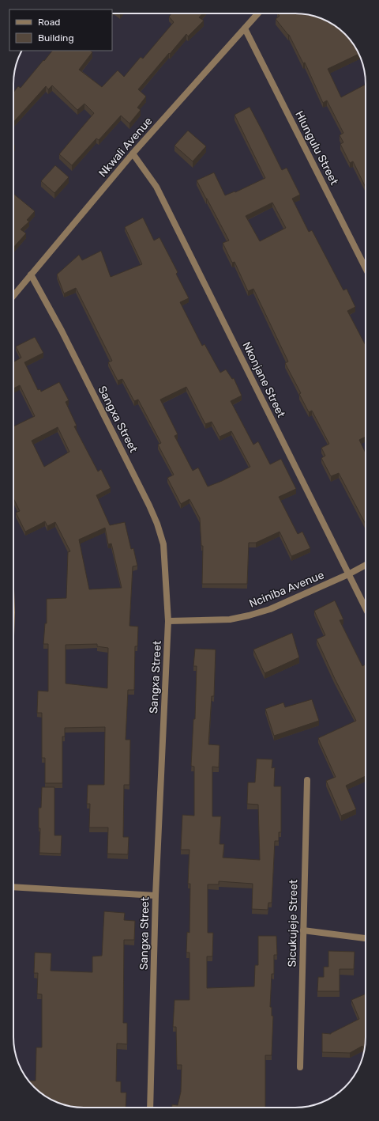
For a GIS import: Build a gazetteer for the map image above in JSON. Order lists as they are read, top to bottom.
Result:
{
  "streets": {
    "street": [
      "Nkwali Avenue",
      "Hlungulu Street",
      "Nkonjane Street",
      "Sangxa Street",
      "Nciniba Avenue",
      "Sicukujeje Street"
    ]
  },
  "crossings": [
    ["Nkwali Avenue", "Hlungulu Street"],
    ["Nkwali Avenue", "Nkonjane Street"],
    ["Nkwali Avenue", "Sangxa Street"],
    ["Nkonjane Street", "Nciniba Avenue"],
    ["Sangxa Street", "Nciniba Avenue"]
  ],
  "legend": ["Road", "Building"]
}
